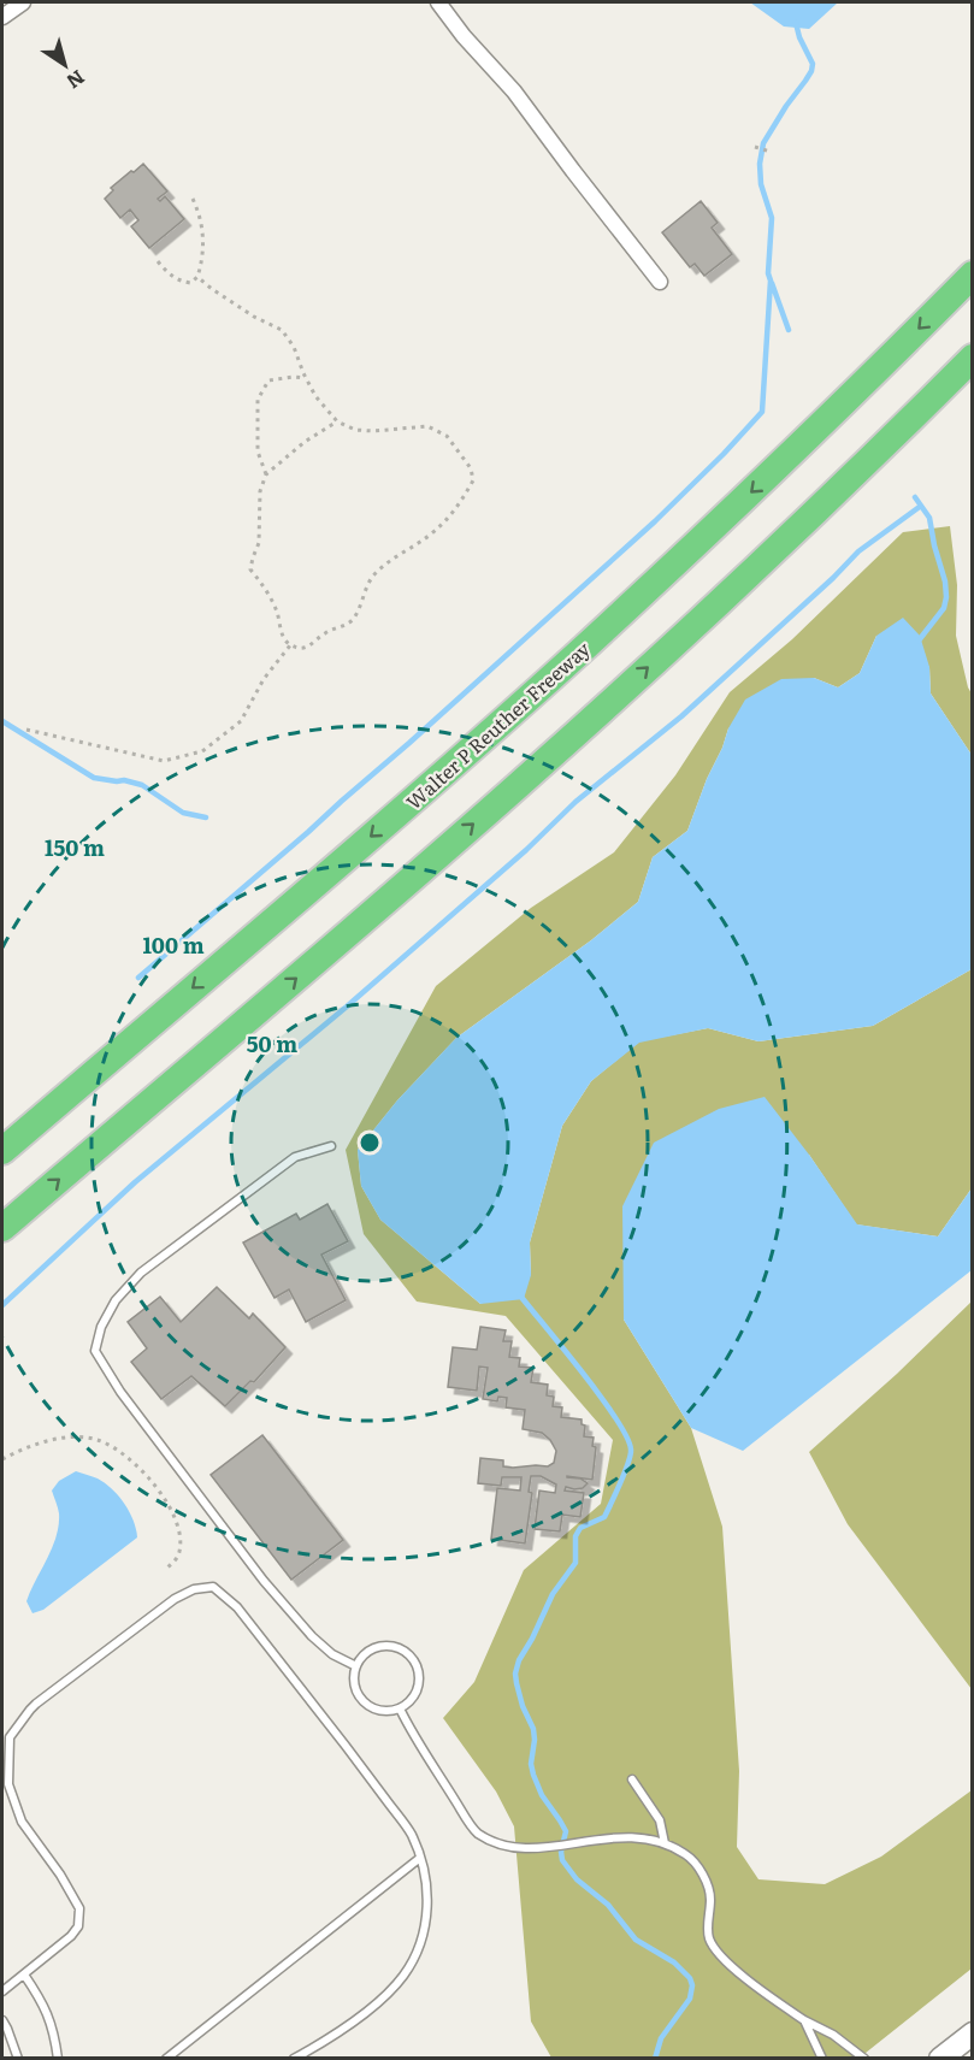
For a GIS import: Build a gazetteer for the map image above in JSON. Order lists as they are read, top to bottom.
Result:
{
  "streets": {
    "highway": ["Walter P Reuther Freeway"]
  },
  "north": "bottom right",
  "rings": ["150 m", "100 m", "50 m"]
}
